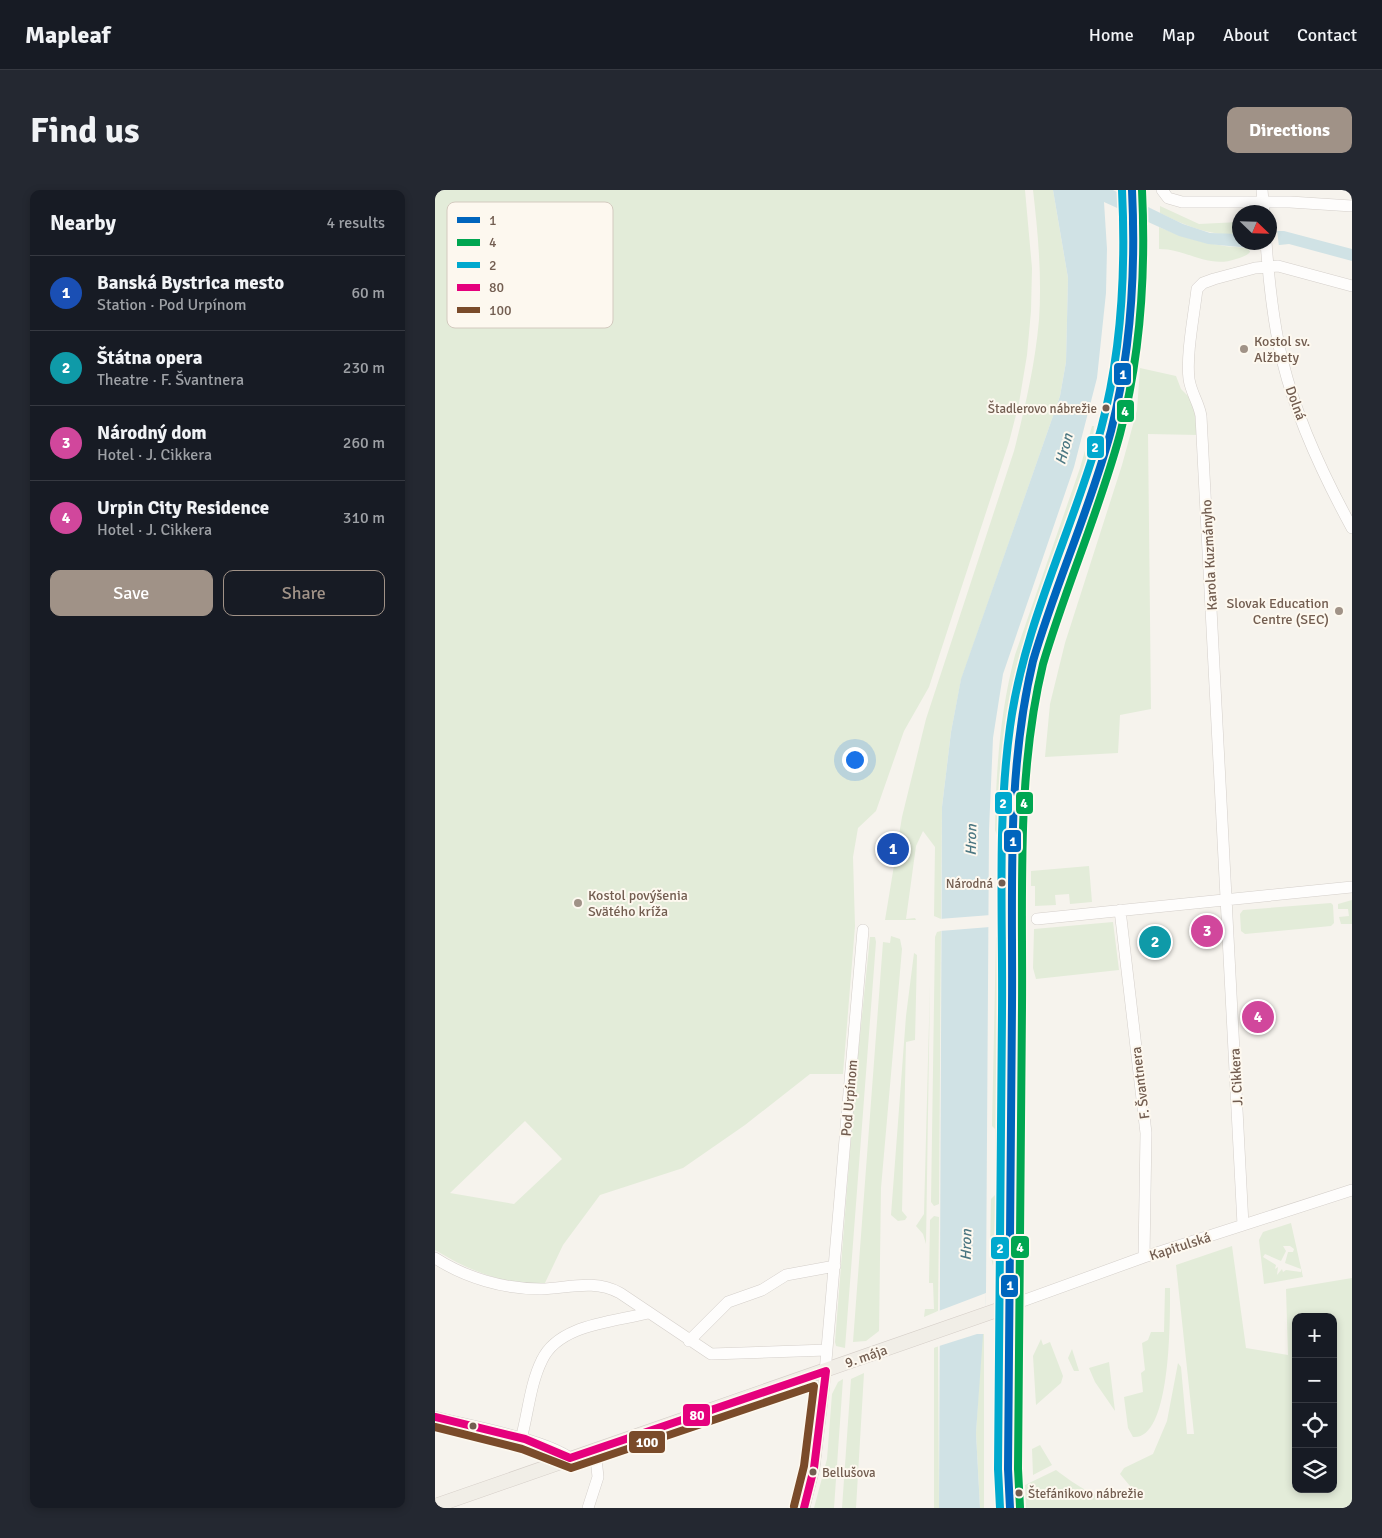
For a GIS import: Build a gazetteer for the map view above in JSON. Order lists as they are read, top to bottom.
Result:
{
  "streets": {
    "main road": ["9. mája"],
    "street": [
      "Dolná",
      "Karola Kuzmányho",
      "J. Cikkera",
      "F. Švantnera",
      "Pod Urpínom",
      "Kapitulská"
    ]
  },
  "crossings": [
    ["Dolná", "Karola Kuzmányho"],
    ["Karola Kuzmányho", "J. Cikkera"],
    ["J. Cikkera", "Kapitulská"],
    ["F. Švantnera", "Kapitulská"],
    ["Pod Urpínom", "9. mája"],
    ["Kapitulská", "9. mája"]
  ],
  "water": ["Hron"],
  "places": [
    "Kostol sv. Alžbety",
    "Štadlerovo nábrežie",
    "Slovak Education Centre (SEC)",
    "Národná",
    "Kostol povýšenia Svätého kríža",
    "Bellušova",
    "Štefánikovo nábrežie"
  ],
  "lines": [
    "transit line 1",
    "transit line 4",
    "transit line 2",
    "transit line 80",
    "transit line 100"
  ],
  "legend": [
    "1",
    "4",
    "2",
    "80",
    "100"
  ],
  "north": "bottom right",
  "page": {
    "header": "Mapleaf",
    "nav": [
      "Home",
      "Map",
      "About",
      "Contact"
    ],
    "buttons": [
      "Directions",
      ["Save", "Share"]
    ],
    "title": "Find us",
    "heading": ["Nearby", "4 results"],
    "list": [
      {
        "mark": "1",
        "name": "Banská Bystrica mesto",
        "note": "Station · Pod Urpínom",
        "value": "60 m"
      },
      {
        "mark": "2",
        "name": "Štátna opera",
        "note": "Theatre · F. Švantnera",
        "value": "230 m"
      },
      {
        "mark": "3",
        "name": "Národný dom",
        "note": "Hotel · J. Cikkera",
        "value": "260 m"
      },
      {
        "mark": "4",
        "name": "Urpin City Residence",
        "note": "Hotel · J. Cikkera",
        "value": "310 m"
      }
    ],
    "pins": [
      "1",
      "3",
      "2",
      "4"
    ],
    "map_buttons": ["+", "−"]
  }
}
